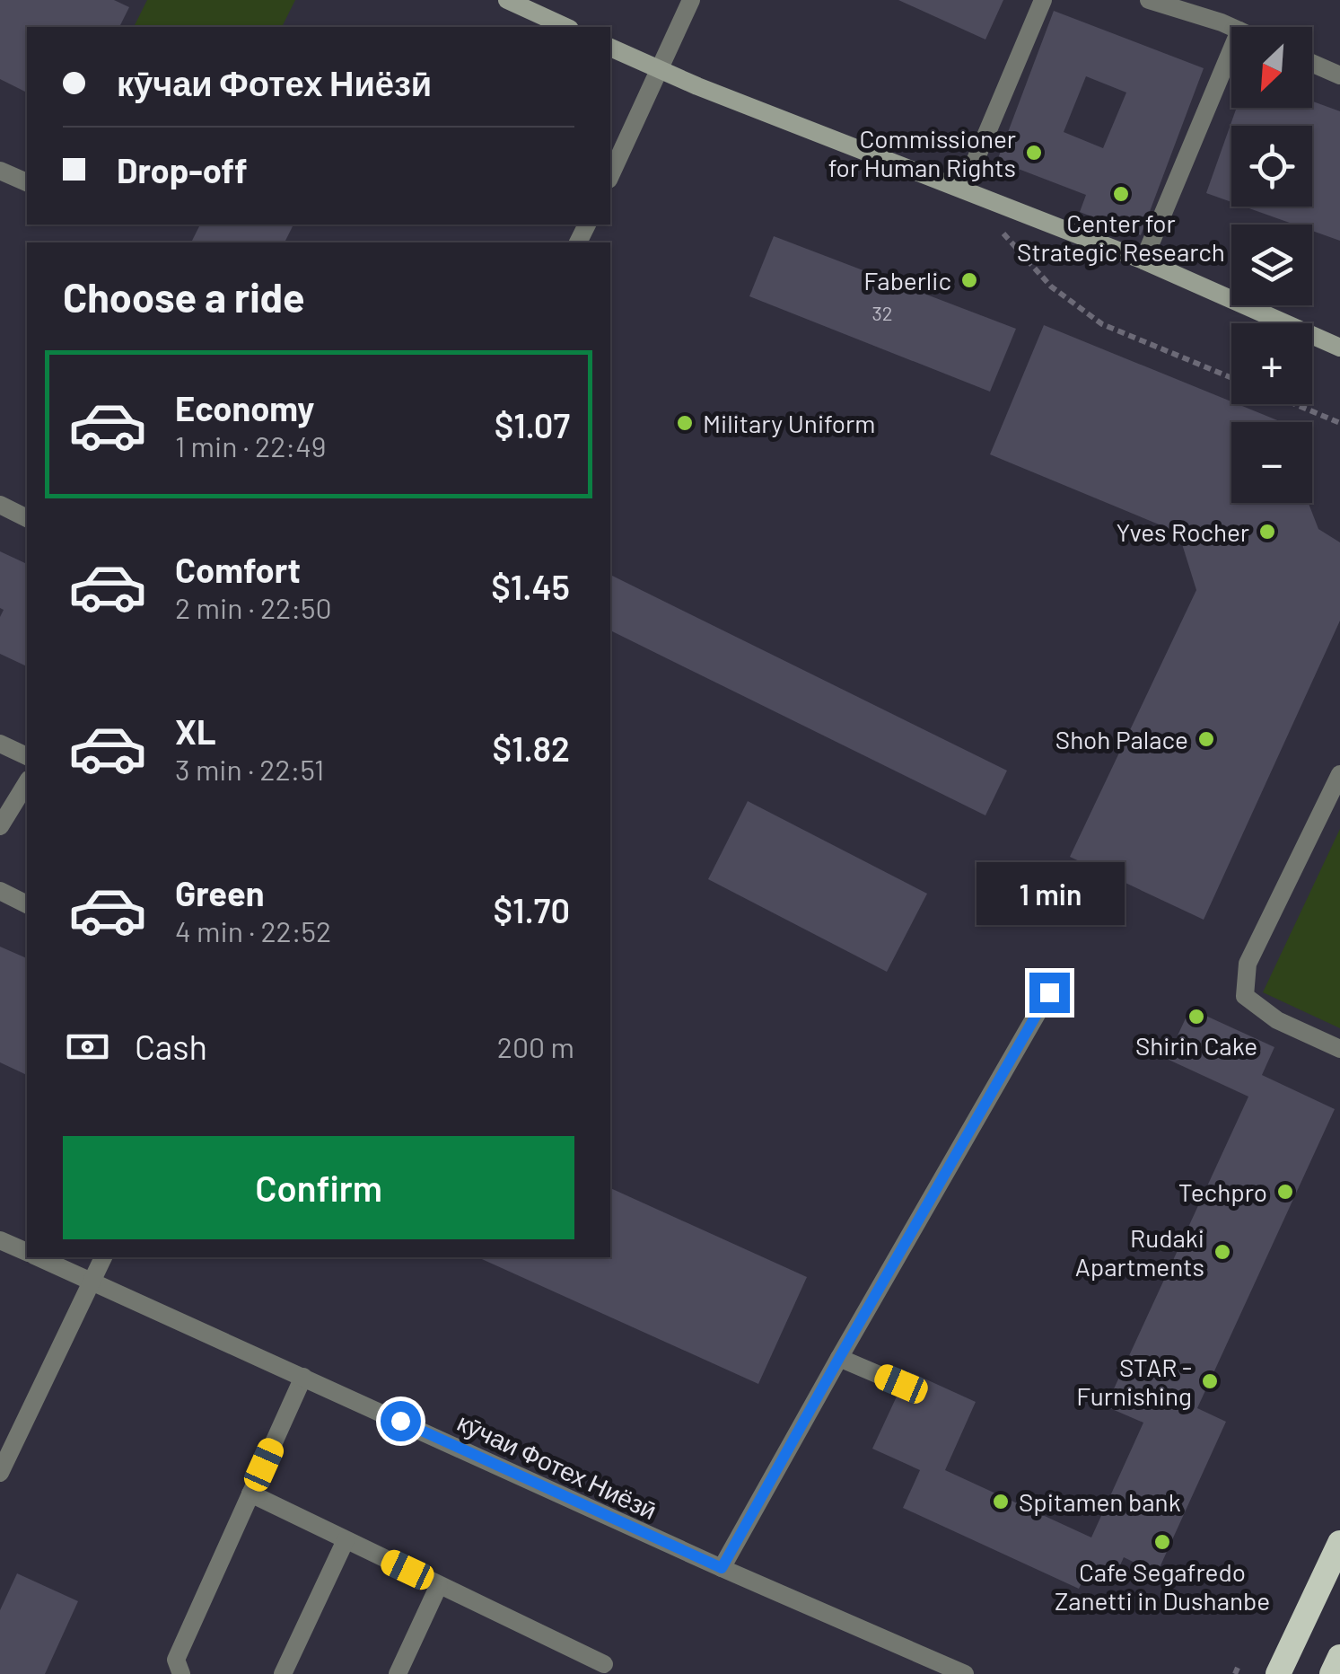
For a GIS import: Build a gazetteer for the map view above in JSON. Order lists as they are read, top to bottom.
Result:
{
  "streets": {
    "street": ["кӯчаи Фотех Ниёзӣ"]
  },
  "places": [
    "Commissioner for Human Rights",
    "Center for Strategic Research",
    "Faberlic",
    "Military Uniform",
    "Yves Rocher",
    "Shoh Palace",
    "Shirin Cake",
    "Techpro",
    "Rudaki Apartments",
    "STAR - Furnishing",
    "Spitamen bank",
    "Cafe Segafredo Zanetti in Dushanbe"
  ],
  "house_numbers": ["32"],
  "north": "bottom left",
  "page": {
    "map_buttons": ["+", "−"],
    "banner": ["кӯчаи Фотех Ниёзӣ", "Drop-off"],
    "heading": "Choose a ride",
    "list": [
      {
        "name": "Economy",
        "note": "1 min · 22:49",
        "value": "$1.07"
      },
      {
        "name": "Comfort",
        "note": "2 min · 22:50",
        "value": "$1.45"
      },
      {
        "name": "XL",
        "note": "3 min · 22:51",
        "value": "$1.82"
      },
      {
        "name": "Green",
        "note": "4 min · 22:52",
        "value": "$1.70"
      }
    ],
    "bubble": "1 min",
    "pay": ["Cash", "200 m"],
    "buttons": "Confirm"
  }
}
